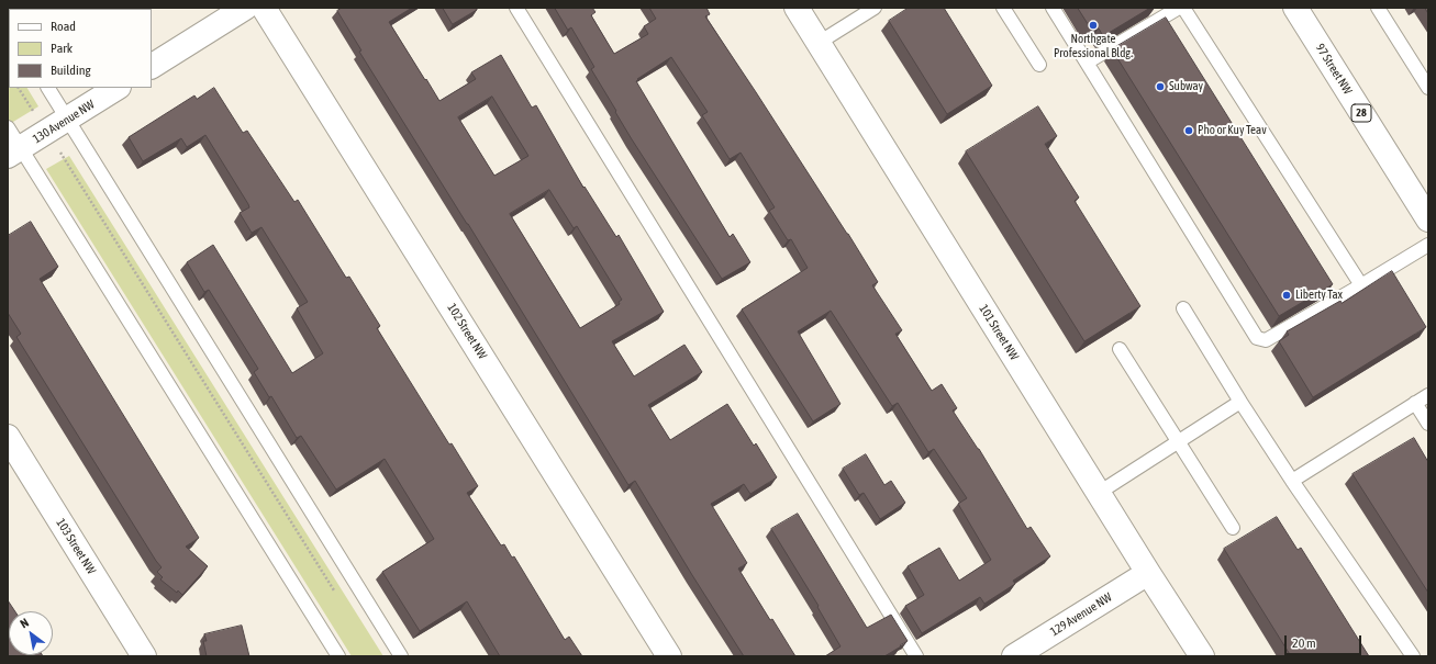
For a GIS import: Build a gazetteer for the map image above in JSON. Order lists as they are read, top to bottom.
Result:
{
  "streets": {
    "street": [
      "97 Street NW",
      "28",
      "130 Avenue NW",
      "102 Street NW",
      "101 Street NW",
      "103 Street NW",
      "129 Avenue NW"
    ]
  },
  "crossings": [
    ["101 Street NW", "129 Avenue NW"]
  ],
  "places": [
    "Northgate Professional Bldg.",
    "Subway",
    "Pho or Kuy Teav",
    "Liberty Tax"
  ],
  "legend": ["Road", "Park", "Building"],
  "scale_bar": "20 m",
  "north": "top left"
}
